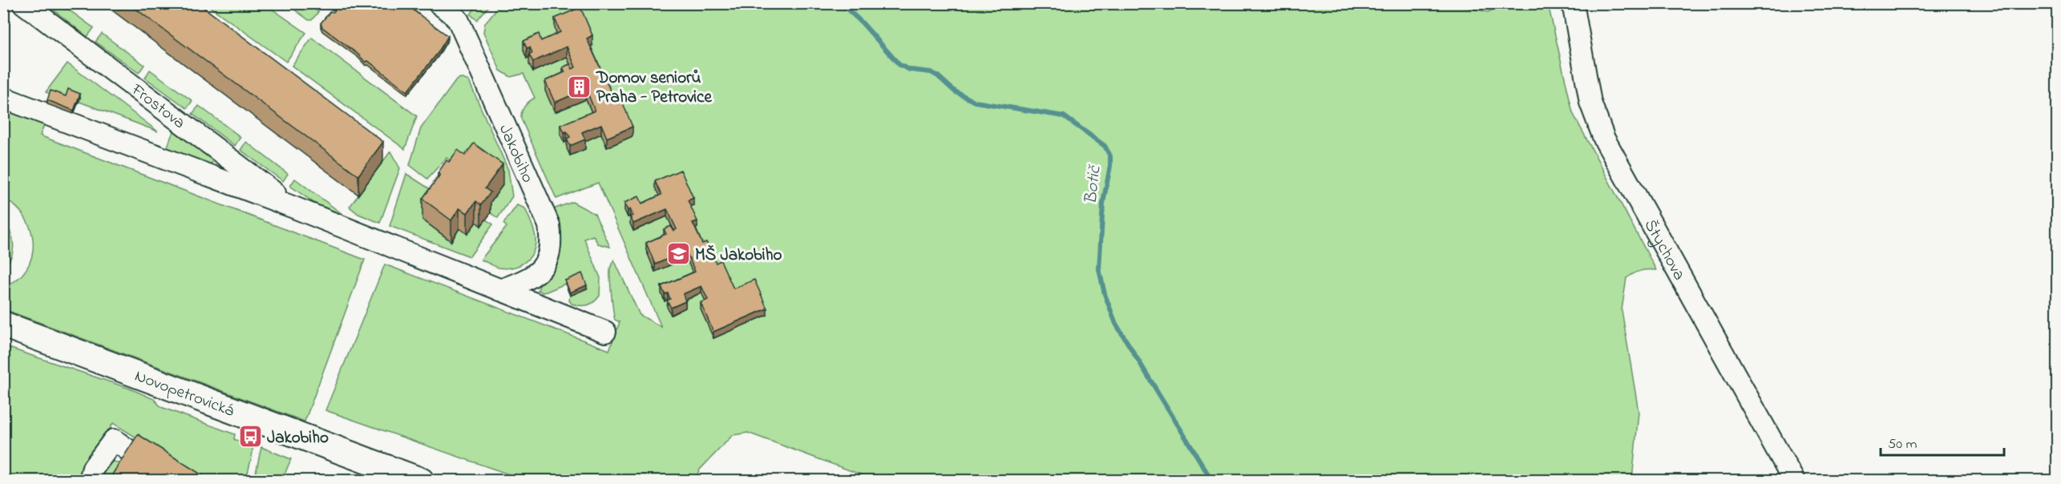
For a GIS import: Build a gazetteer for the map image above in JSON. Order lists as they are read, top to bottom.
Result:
{
  "streets": {
    "main road": ["Novopetrovická"],
    "street": ["Frostova", "Jakobiho", "Štychova"]
  },
  "water": ["Botič"],
  "places": {
    "building": ["Domov seniorů Praha - Petrovice"],
    "school or university": ["MŠ Jakobiho"],
    "bus stop": ["Jakobiho"]
  },
  "scale_bar": "50 m"
}
